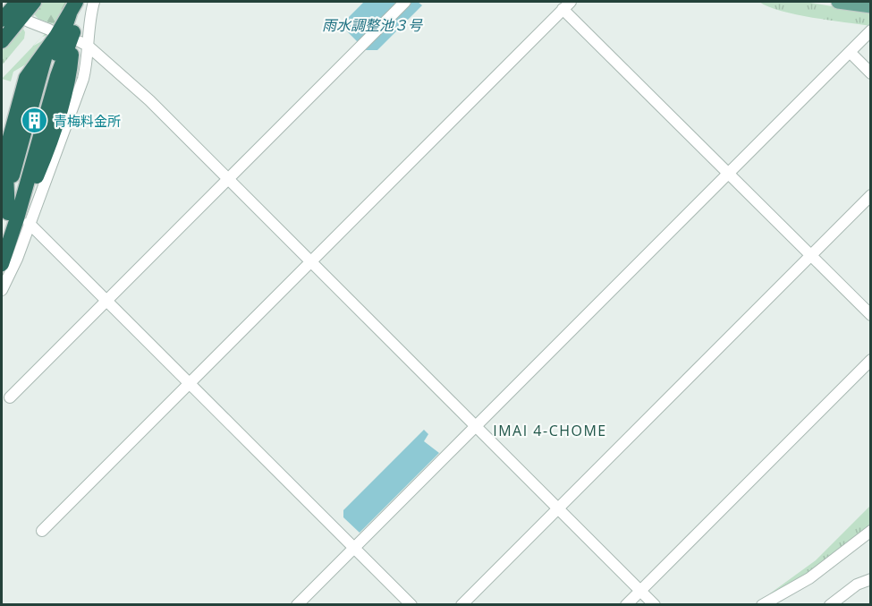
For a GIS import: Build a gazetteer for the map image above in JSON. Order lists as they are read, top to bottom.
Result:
{
  "districts": ["IMAI 4-CHOME"],
  "water": ["雨水調整池３号"],
  "places": {
    "building": ["青梅料金所"]
  }
}
